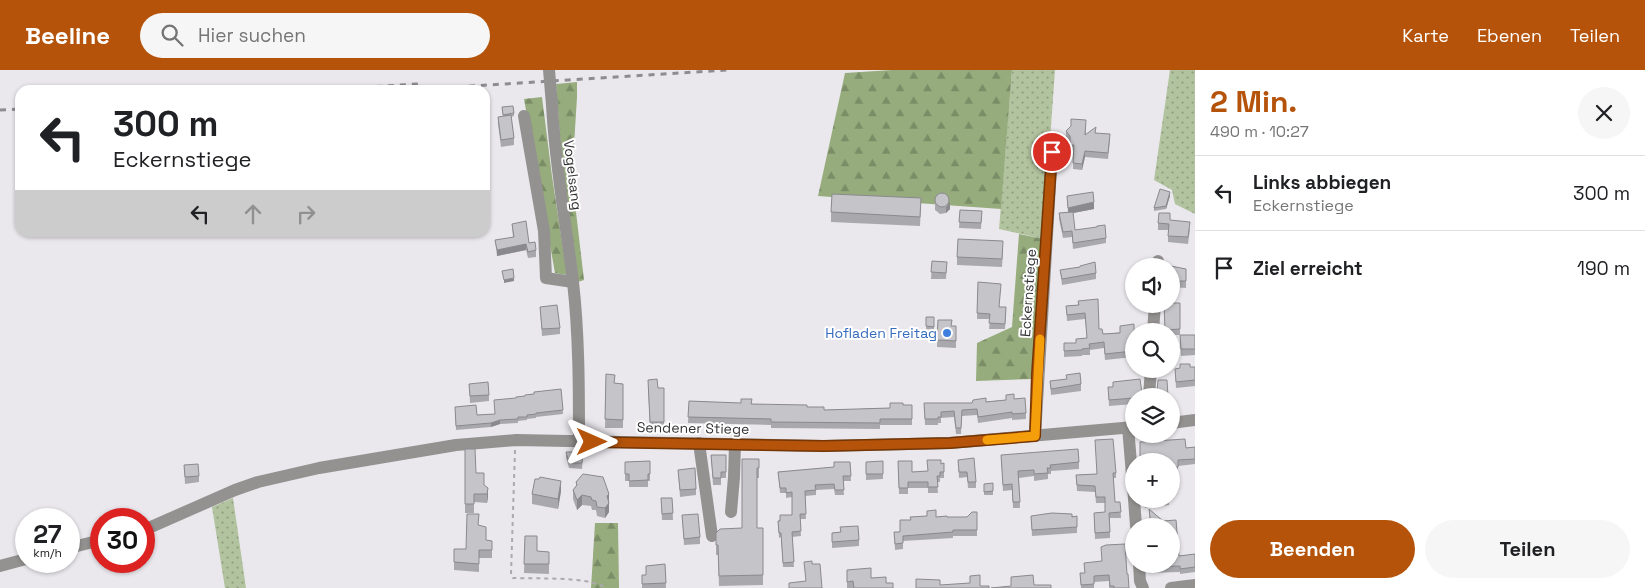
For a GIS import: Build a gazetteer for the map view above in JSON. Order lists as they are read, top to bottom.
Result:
{
  "streets": {
    "street": ["Vogelsang", "Eckernstiege", "Sendener Stiege"]
  },
  "crossings": [
    ["Vogelsang", "Sendener Stiege"],
    ["Eckernstiege", "Sendener Stiege"]
  ],
  "places": ["Hofladen Freitag"],
  "page": {
    "header": "Beeline",
    "search": "Hier suchen",
    "nav": ["Karte", "Ebenen", "Teilen"],
    "heading": ["2 Min.", "490 m · 10:27"],
    "turn": ["300 m", "Eckernstiege"],
    "list": [
      {
        "name": "Links abbiegen",
        "note": "Eckernstiege",
        "value": "300 m"
      },
      {
        "name": "Ziel erreicht",
        "value": "190 m"
      }
    ],
    "map_buttons": ["+", "−"],
    "speed": "27 km/h",
    "limit": "30",
    "buttons": ["Beenden", "Teilen"]
  }
}
